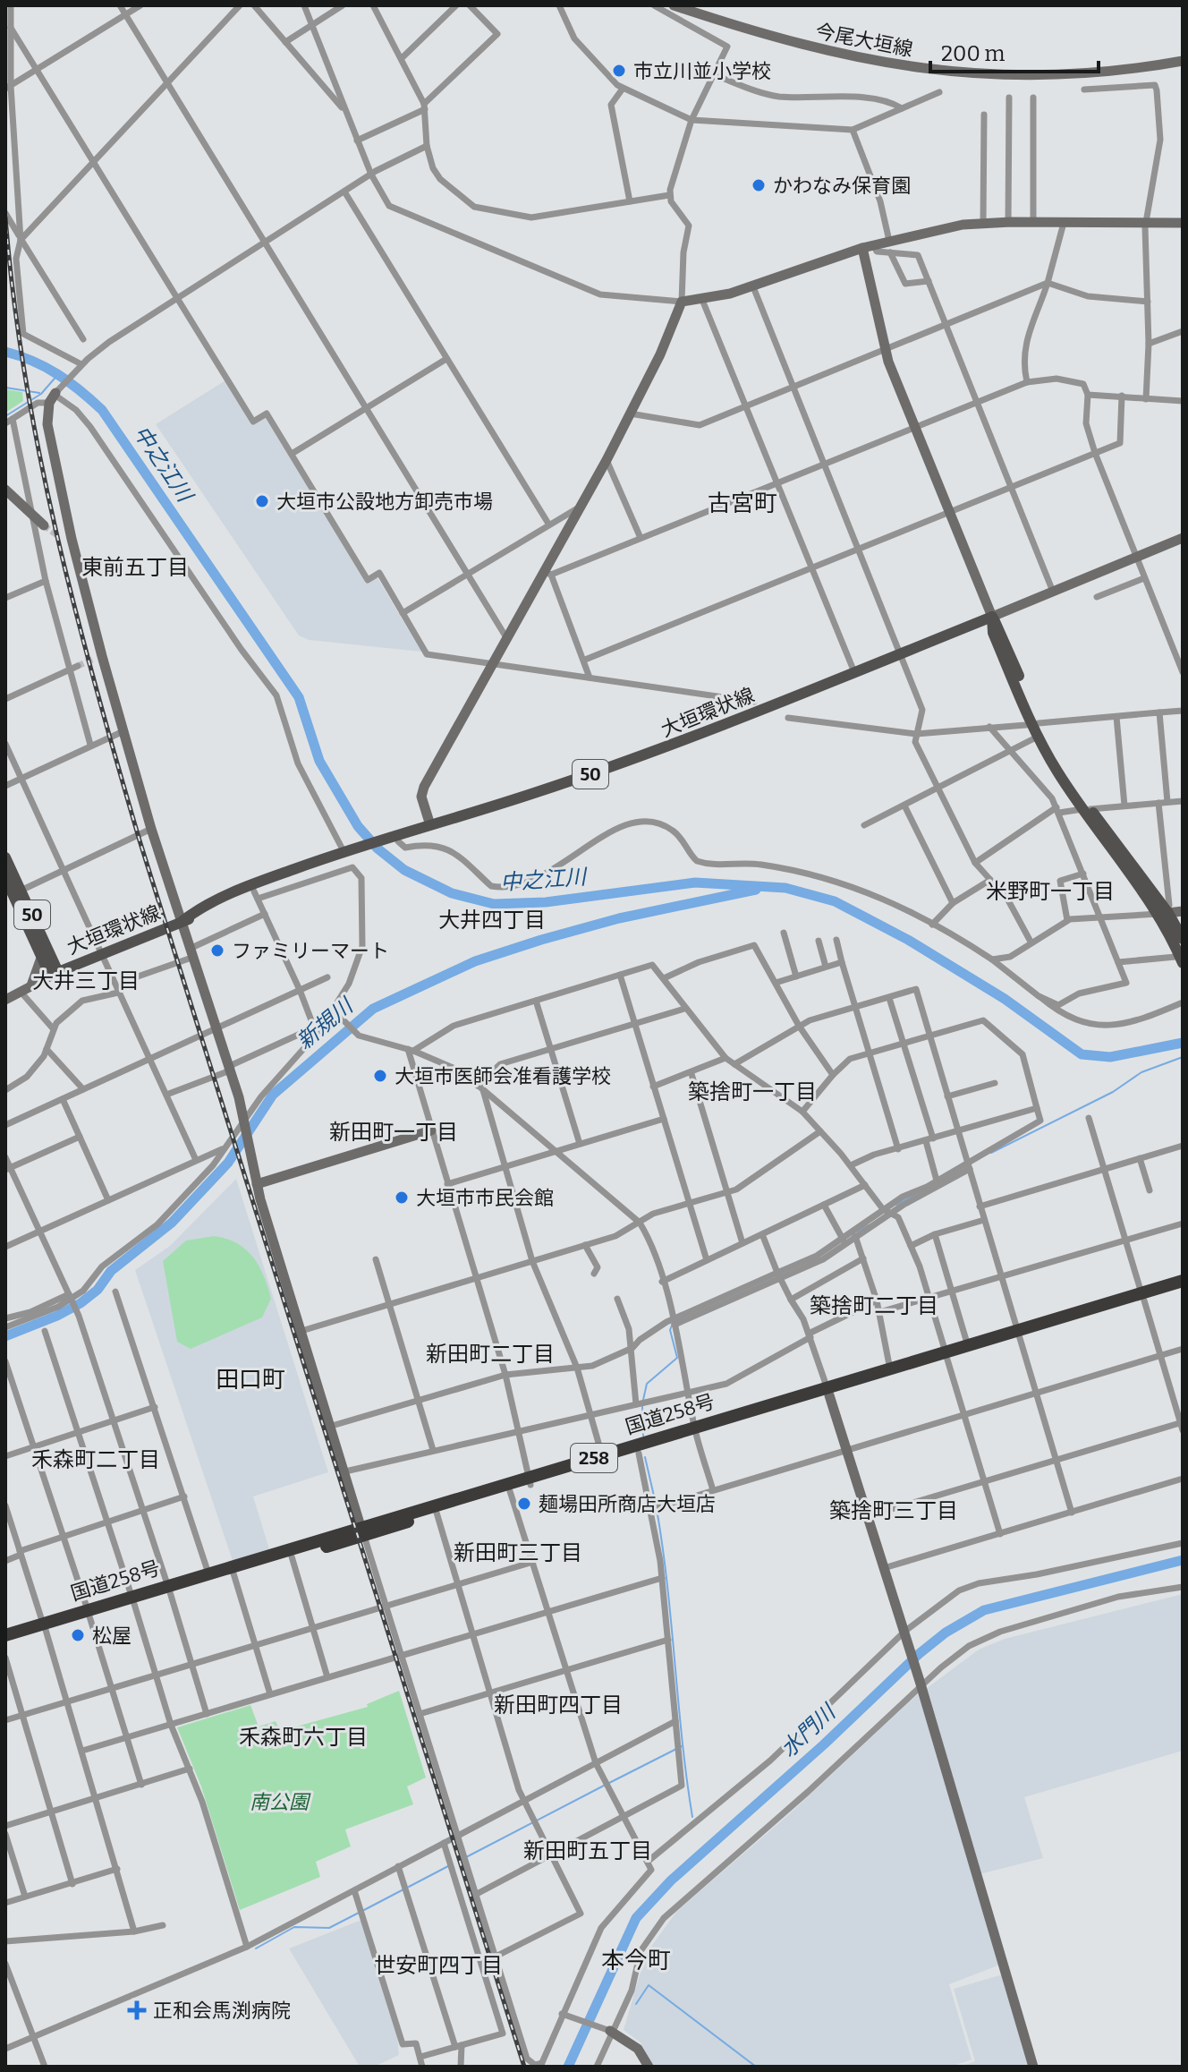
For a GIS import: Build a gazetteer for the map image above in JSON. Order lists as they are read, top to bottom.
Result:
{
  "streets": {
    "highway": ["国道258号", "258"],
    "main road": ["大垣環状線", "50"],
    "street": ["今尾大垣線"]
  },
  "districts": [
    "古宮町",
    "東前五丁目",
    "米野町一丁目",
    "大井四丁目",
    "大井三丁目",
    "築捨町一丁目",
    "新田町一丁目",
    "築捨町二丁目",
    "新田町二丁目",
    "田口町",
    "禾森町二丁目",
    "築捨町三丁目",
    "新田町三丁目",
    "新田町四丁目",
    "禾森町六丁目",
    "新田町五丁目",
    "本今町",
    "世安町四丁目"
  ],
  "water": ["中之江川", "新規川", "水門川"],
  "parks": ["南公園"],
  "places": {
    "other": [
      "市立川並小学校",
      "かわなみ保育園",
      "大垣市公設地方卸売市場",
      "ファミリーマート",
      "大垣市医師会准看護学校",
      "大垣市市民会館",
      "麺場田所商店大垣店",
      "松屋"
    ],
    "health": ["正和会馬渕病院"]
  },
  "scale_bar": "200 m"
}
